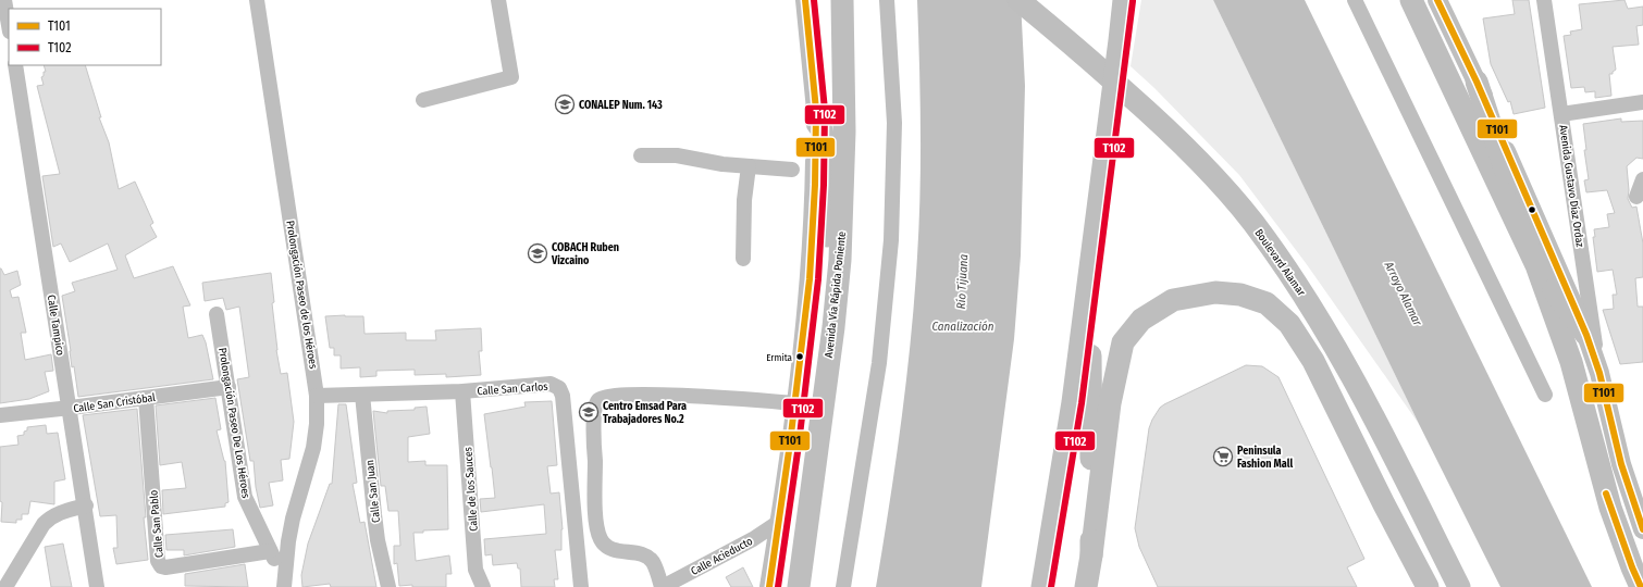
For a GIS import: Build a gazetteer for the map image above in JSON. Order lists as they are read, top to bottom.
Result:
{
  "streets": {
    "highway": ["Boulevard Alamar", "Avenida Vía Rápida Poniente"],
    "street": [
      "Avenida Gustavo Díaz Ordaz",
      "Prolongación Paseo de los Héroes",
      "Calle Tampico",
      "Calle San Carlos",
      "Calle San Cristóbal",
      "Prolongación Paseo De Los Héroes",
      "Calle de los Sauces",
      "Calle San Juan",
      "Calle San Pablo",
      "Calle Acieducto"
    ]
  },
  "crossings": [
    ["Prolongación Paseo de los Héroes", "Calle San Carlos"],
    ["Prolongación Paseo de los Héroes", "Prolongación Paseo De Los Héroes"],
    ["Calle Tampico", "Calle San Cristóbal"],
    ["Calle San Carlos", "Calle de los Sauces"],
    ["Calle San Carlos", "Calle San Juan"],
    ["Calle San Cristóbal", "Prolongación Paseo De Los Héroes"],
    ["Calle San Cristóbal", "Calle San Pablo"],
    ["Prolongación Paseo De Los Héroes", "Calle San Pablo"]
  ],
  "water": ["Río Tijuana", "Arroyo Alamar", "Canalización"],
  "places": {
    "school or university": ["CONALEP Num. 143", "COBACH Ruben Vizcaino", "Centro Emsad Para Trabajadores No.2"],
    "other": ["Ermita"],
    "supermarket": ["Peninsula Fashion Mall"]
  },
  "lines": ["transit line T101", "transit line T102"],
  "legend": ["T101", "T102"]
}
